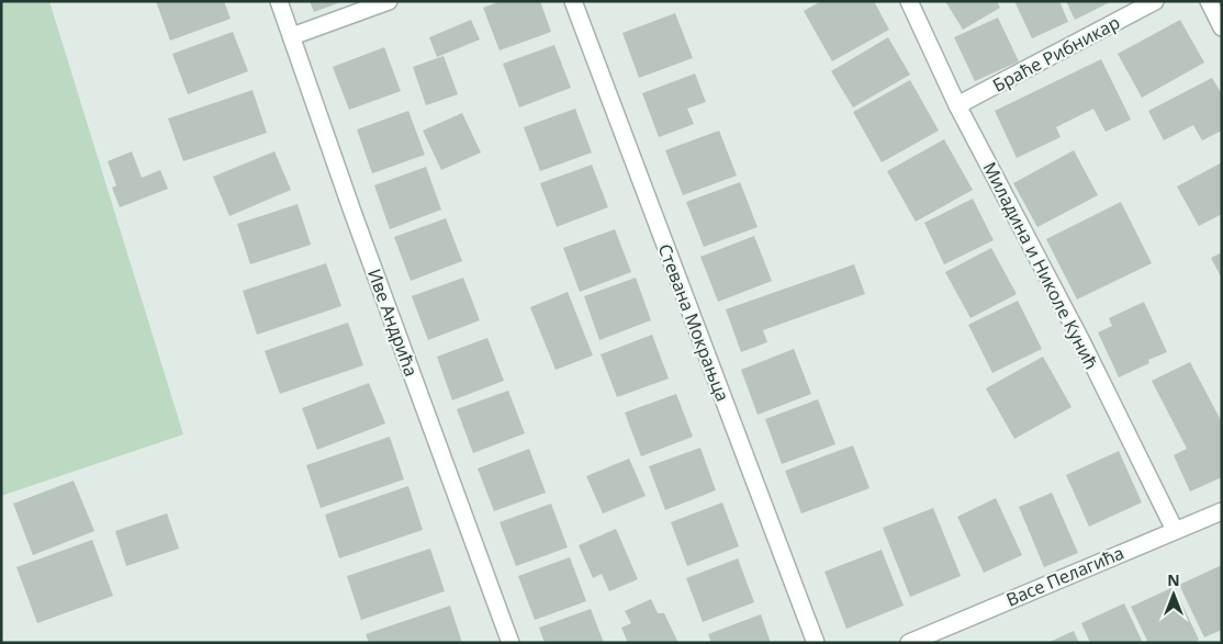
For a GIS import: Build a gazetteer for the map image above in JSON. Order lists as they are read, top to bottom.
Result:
{
  "streets": {
    "street": [
      "Браће Рибникар",
      "Миладина и Николе Кунић",
      "Иве Андрића",
      "Стевана Мокрањца",
      "Васе Пелагића"
    ]
  },
  "crossings": [
    ["Браће Рибникар", "Миладина и Николе Кунић"],
    ["Миладина и Николе Кунић", "Васе Пелагића"]
  ],
  "north": "top"
}
